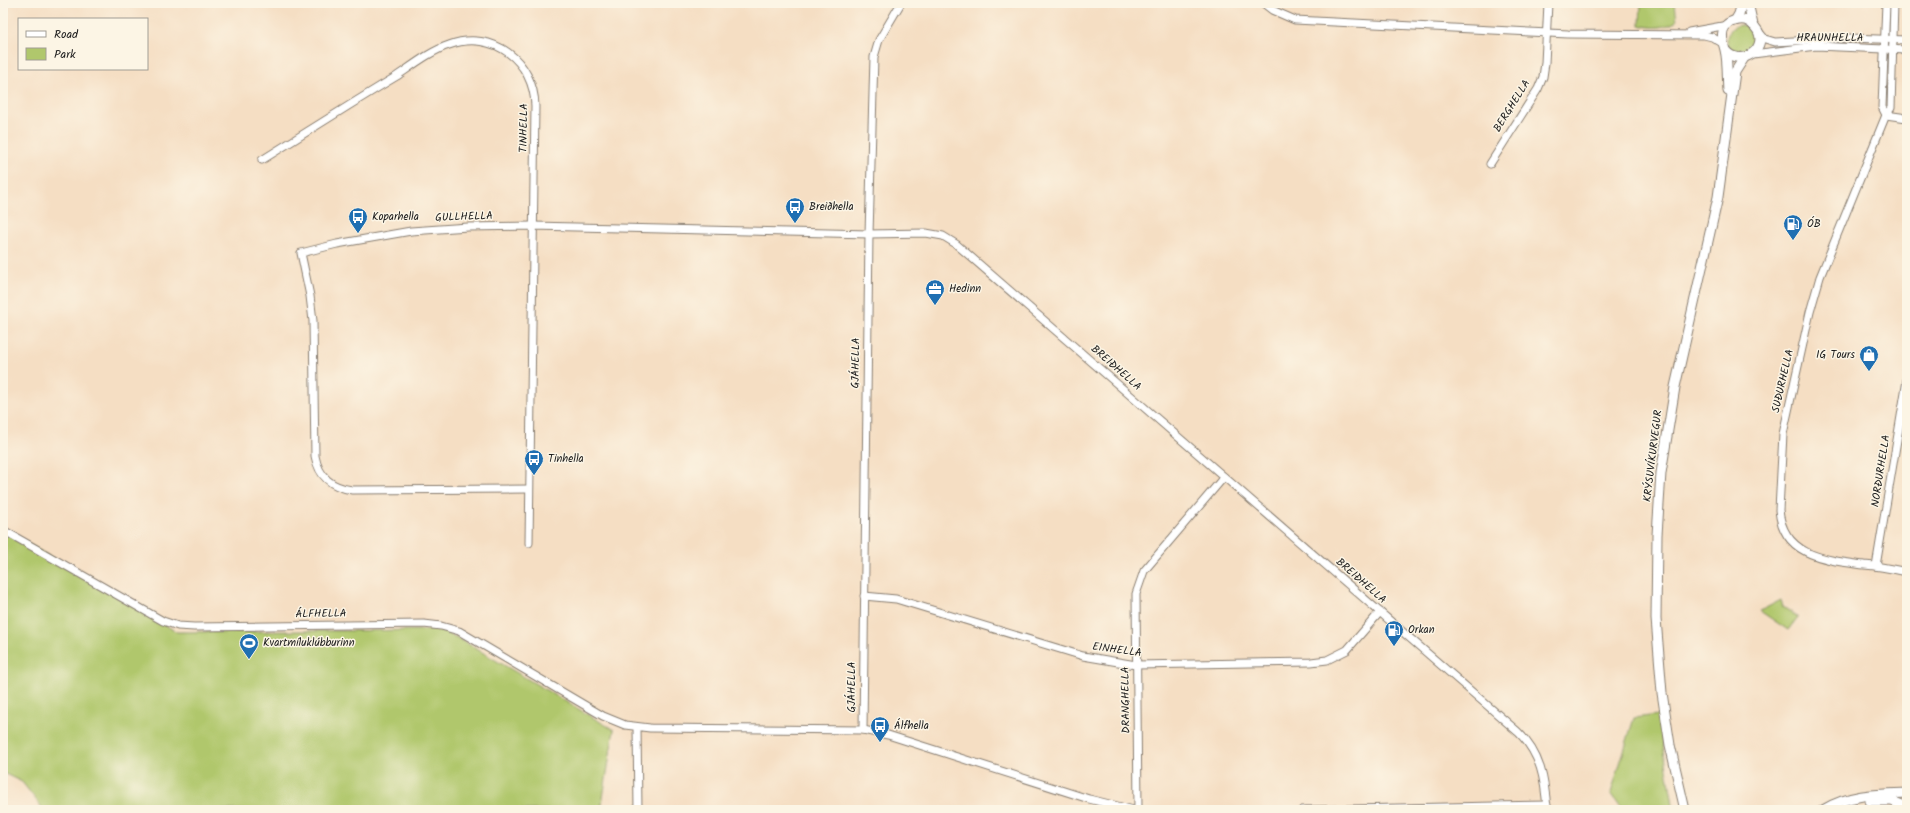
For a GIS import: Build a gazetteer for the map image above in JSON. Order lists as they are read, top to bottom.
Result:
{
  "streets": {
    "main road": ["KRÝSUVÍKURVEGUR"],
    "street": [
      "HRAUNHELLA",
      "BERGHELLA",
      "TINHELLA",
      "GULLHELLA",
      "GJÁHELLA",
      "BREIÐHELLA",
      "SUÐURHELLA",
      "NORÐURHELLA",
      "ÁLFHELLA",
      "EINHELLA",
      "DRANGHELLA"
    ]
  },
  "crossings": [
    ["HRAUNHELLA", "SUÐURHELLA"],
    ["HRAUNHELLA", "KRÝSUVÍKURVEGUR"],
    ["TINHELLA", "GULLHELLA"],
    ["TINHELLA", "BREIÐHELLA"],
    ["GULLHELLA", "BREIÐHELLA"],
    ["GJÁHELLA", "BREIÐHELLA"],
    ["GJÁHELLA", "ÁLFHELLA"],
    ["GJÁHELLA", "EINHELLA"],
    ["BREIÐHELLA", "EINHELLA"],
    ["BREIÐHELLA", "DRANGHELLA"],
    ["SUÐURHELLA", "NORÐURHELLA"],
    ["EINHELLA", "DRANGHELLA"]
  ],
  "places": {
    "bus stop": [
      "Breiðhella",
      "Koparhella",
      "Tinhella",
      "Álfhella"
    ],
    "fuel station": ["ÓB", "Orkan"],
    "office": ["Hedinn"],
    "shop": ["IG Tours"],
    "sports": ["Kvartmíluklúbburinn"]
  },
  "legend": ["Road", "Park"]
}
